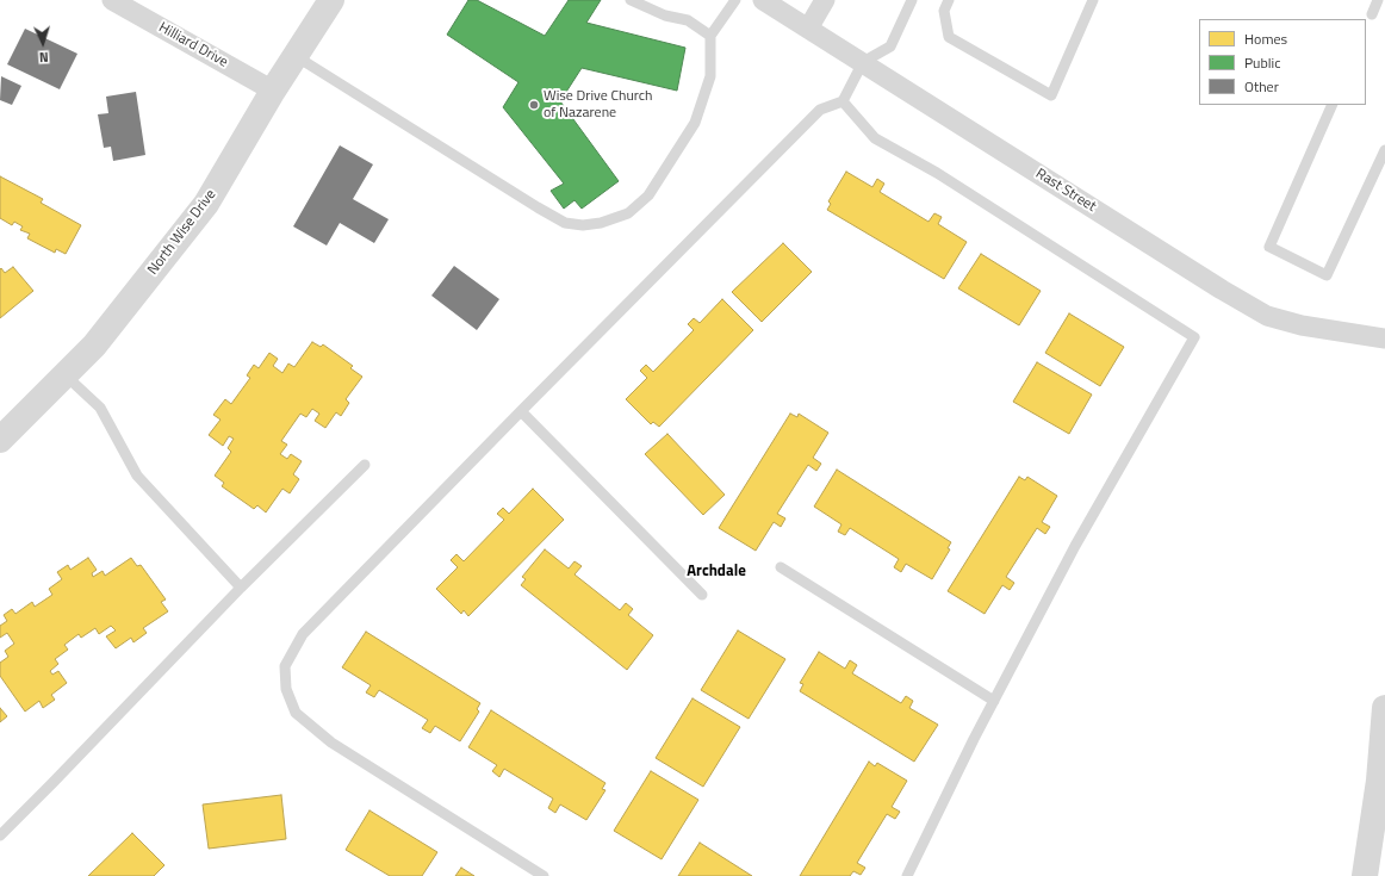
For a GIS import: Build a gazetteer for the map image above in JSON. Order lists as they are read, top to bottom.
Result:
{
  "streets": {
    "street": ["Hilliard Drive", "Rast Street", "North Wise Drive"]
  },
  "crossings": [
    ["Hilliard Drive", "North Wise Drive"]
  ],
  "districts": ["Archdale"],
  "places": ["Wise Drive Church of Nazarene"],
  "legend": ["Homes", "Public", "Other"],
  "north": "bottom"
}
